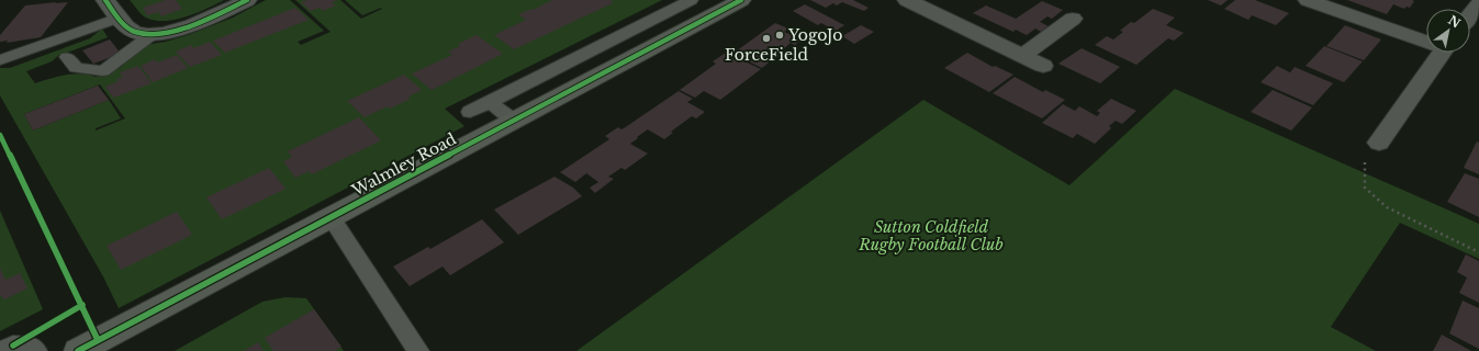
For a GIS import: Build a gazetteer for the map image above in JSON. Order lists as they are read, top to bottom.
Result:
{
  "streets": {
    "main road": ["Walmley Road"]
  },
  "parks": ["Sutton Coldfield Rugby Football Club"],
  "places": ["YogoJo", "ForceField"],
  "north": "top right"
}
